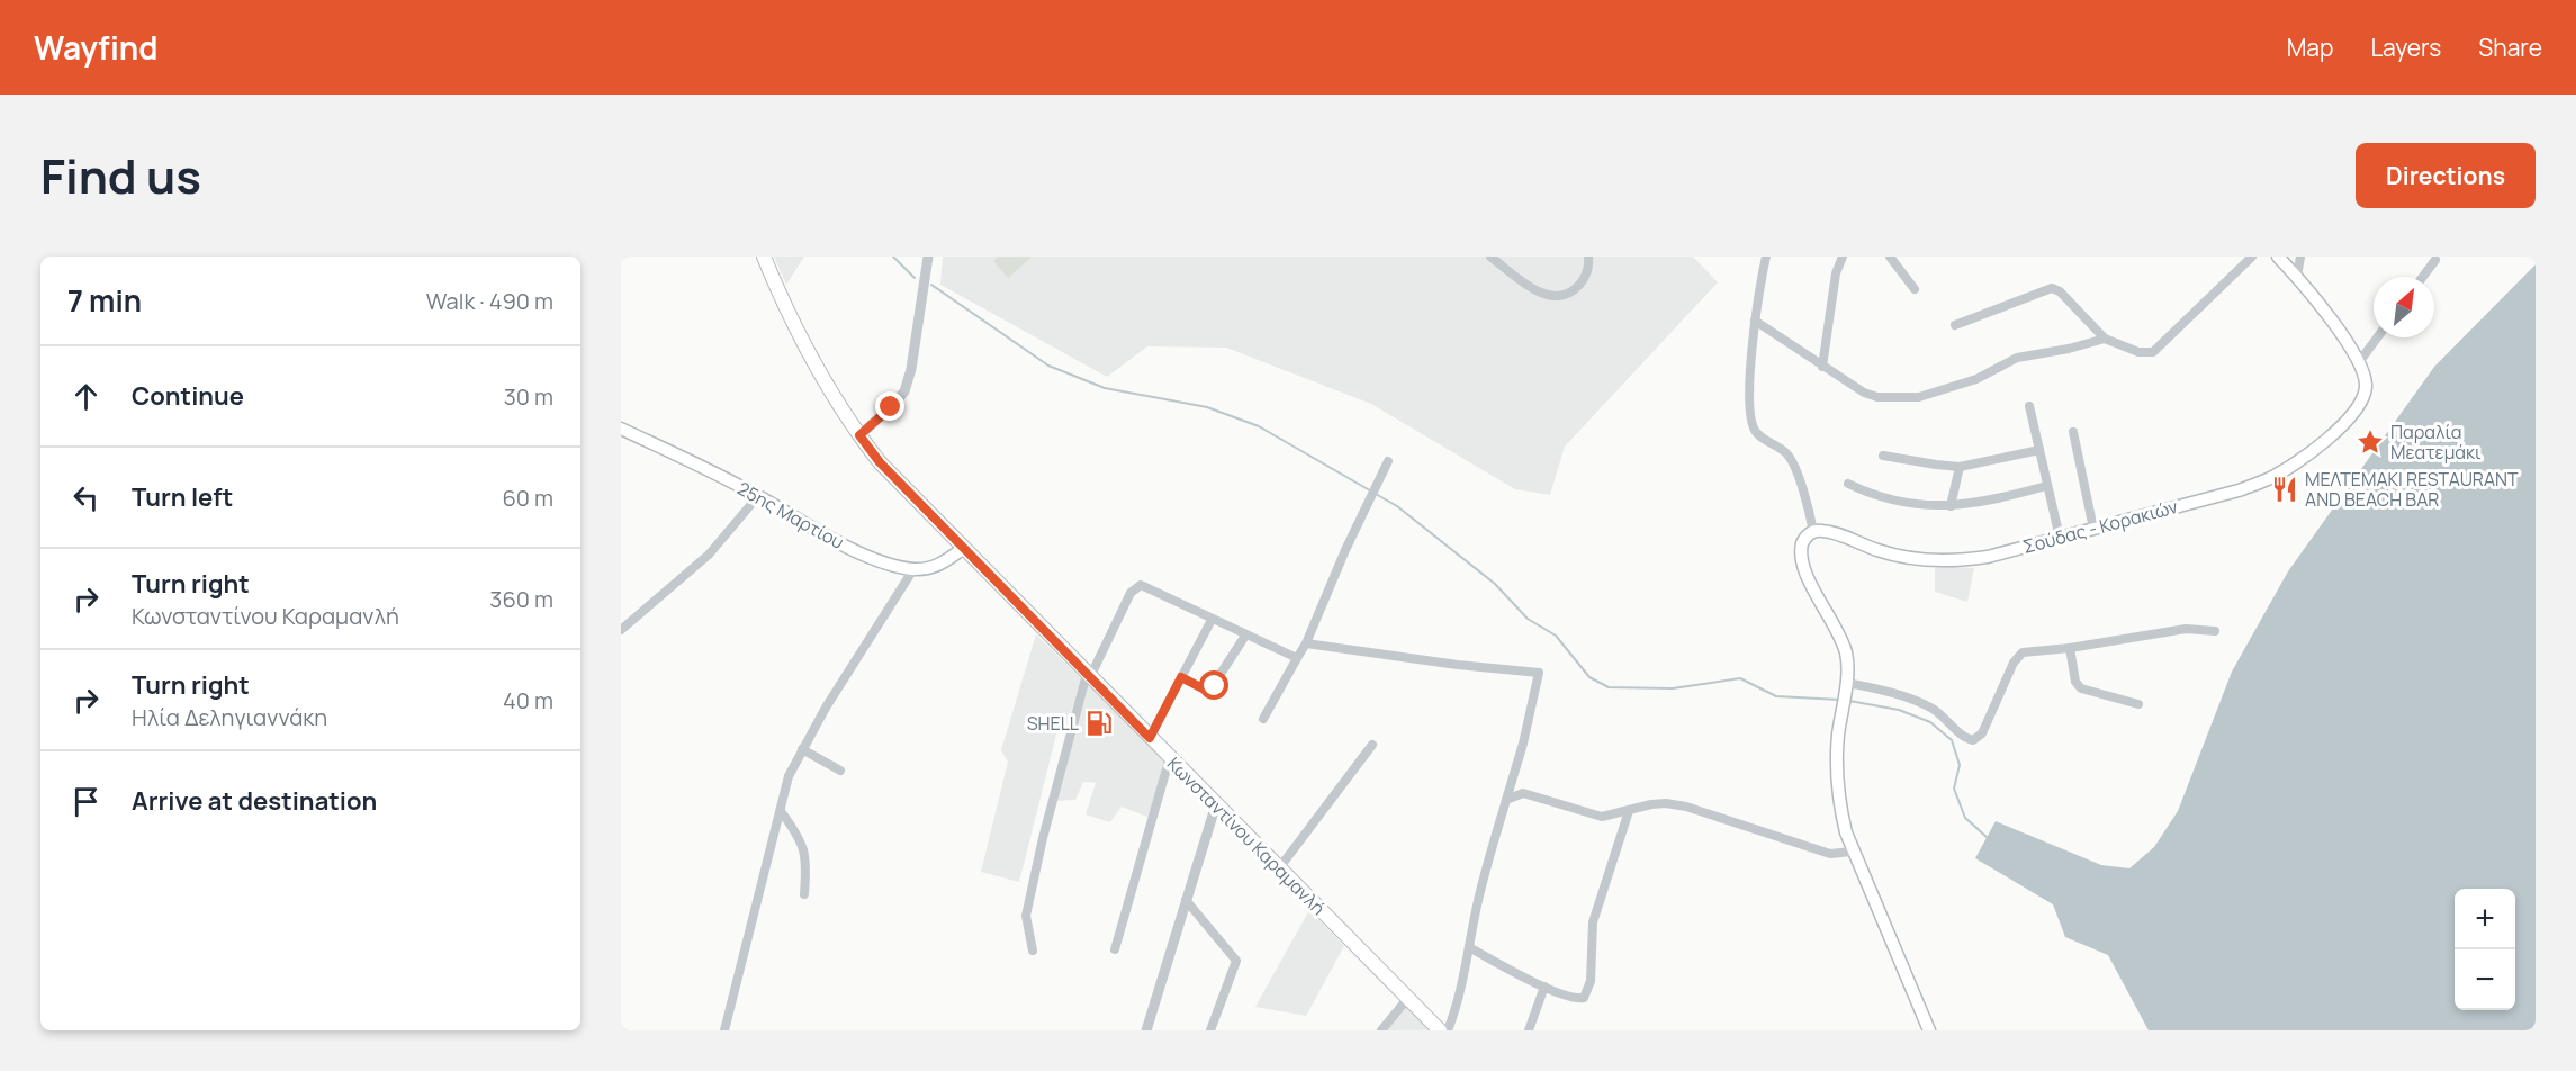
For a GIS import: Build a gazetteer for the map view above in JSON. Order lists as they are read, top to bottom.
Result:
{
  "streets": {
    "main road": ["25ης Μαρτίου", "Σούδας - Κορακιών", "Κωνσταντίνου Καραμανλή"]
  },
  "crossings": [
    ["25ης Μαρτίου", "Κωνσταντίνου Καραμανλή"]
  ],
  "places": {
    "place": ["Παραλία Μεατεμάκι"],
    "restaurant": ["ΜΕΛΤΕΜΑΚΙ RESTAURANT AND BEACH BAR"],
    "fuel station": ["SHELL"]
  },
  "north": "top right",
  "page": {
    "header": "Wayfind",
    "nav": ["Map", "Layers", "Share"],
    "title": "Find us",
    "buttons": "Directions",
    "heading": ["7 min", "Walk · 490 m"],
    "list": [
      ["Continue", "30 m"],
      ["Turn left", "60 m"],
      ["Turn right", "Κωνσταντίνου Καραμανλή", "360 m"],
      ["Turn right", "Ηλία Δεληγιαννάκη", "40 m"],
      "Arrive at destination"
    ],
    "map_buttons": ["+", "−"]
  }
}
